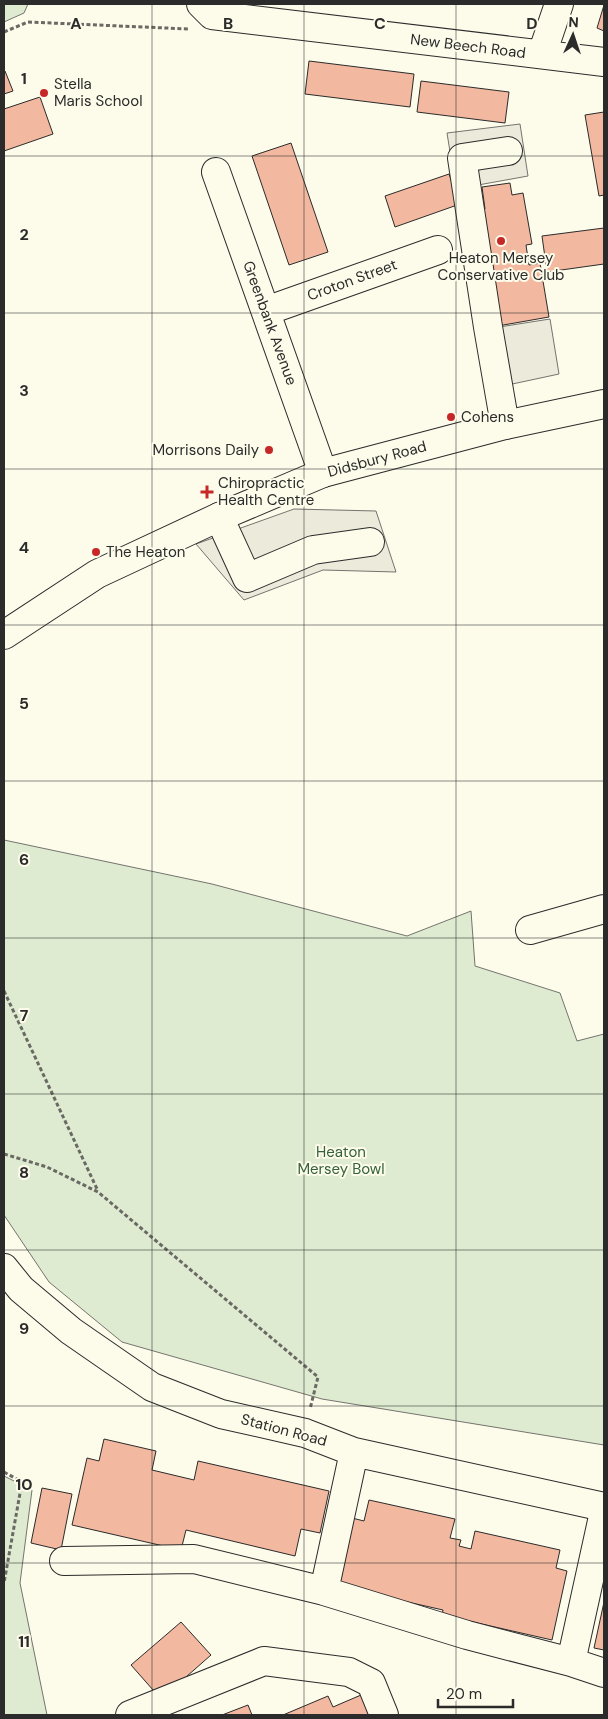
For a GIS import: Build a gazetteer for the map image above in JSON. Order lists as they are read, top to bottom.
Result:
{
  "streets": {
    "street": [
      "New Beech Road",
      "Croton Street",
      "Greenbank Avenue",
      "Didsbury Road",
      "Station Road"
    ]
  },
  "crossings": [
    ["Croton Street", "Greenbank Avenue"],
    ["Greenbank Avenue", "Didsbury Road"]
  ],
  "parks": ["Heaton Mersey Bowl"],
  "places": {
    "other": [
      "Stella Maris School",
      "Heaton Mersey Conservative Club",
      "Cohens",
      "Morrisons Daily",
      "The Heaton"
    ],
    "health": ["Chiropractic Health Centre"]
  },
  "scale_bar": "20 m",
  "north": "top",
  "grid": {
    "columns": [
      "A",
      "B",
      "C",
      "D"
    ],
    "rows": [
      "1",
      "2",
      "3",
      "4",
      "5",
      "6",
      "7",
      "8",
      "9",
      "10",
      "11"
    ]
  }
}
